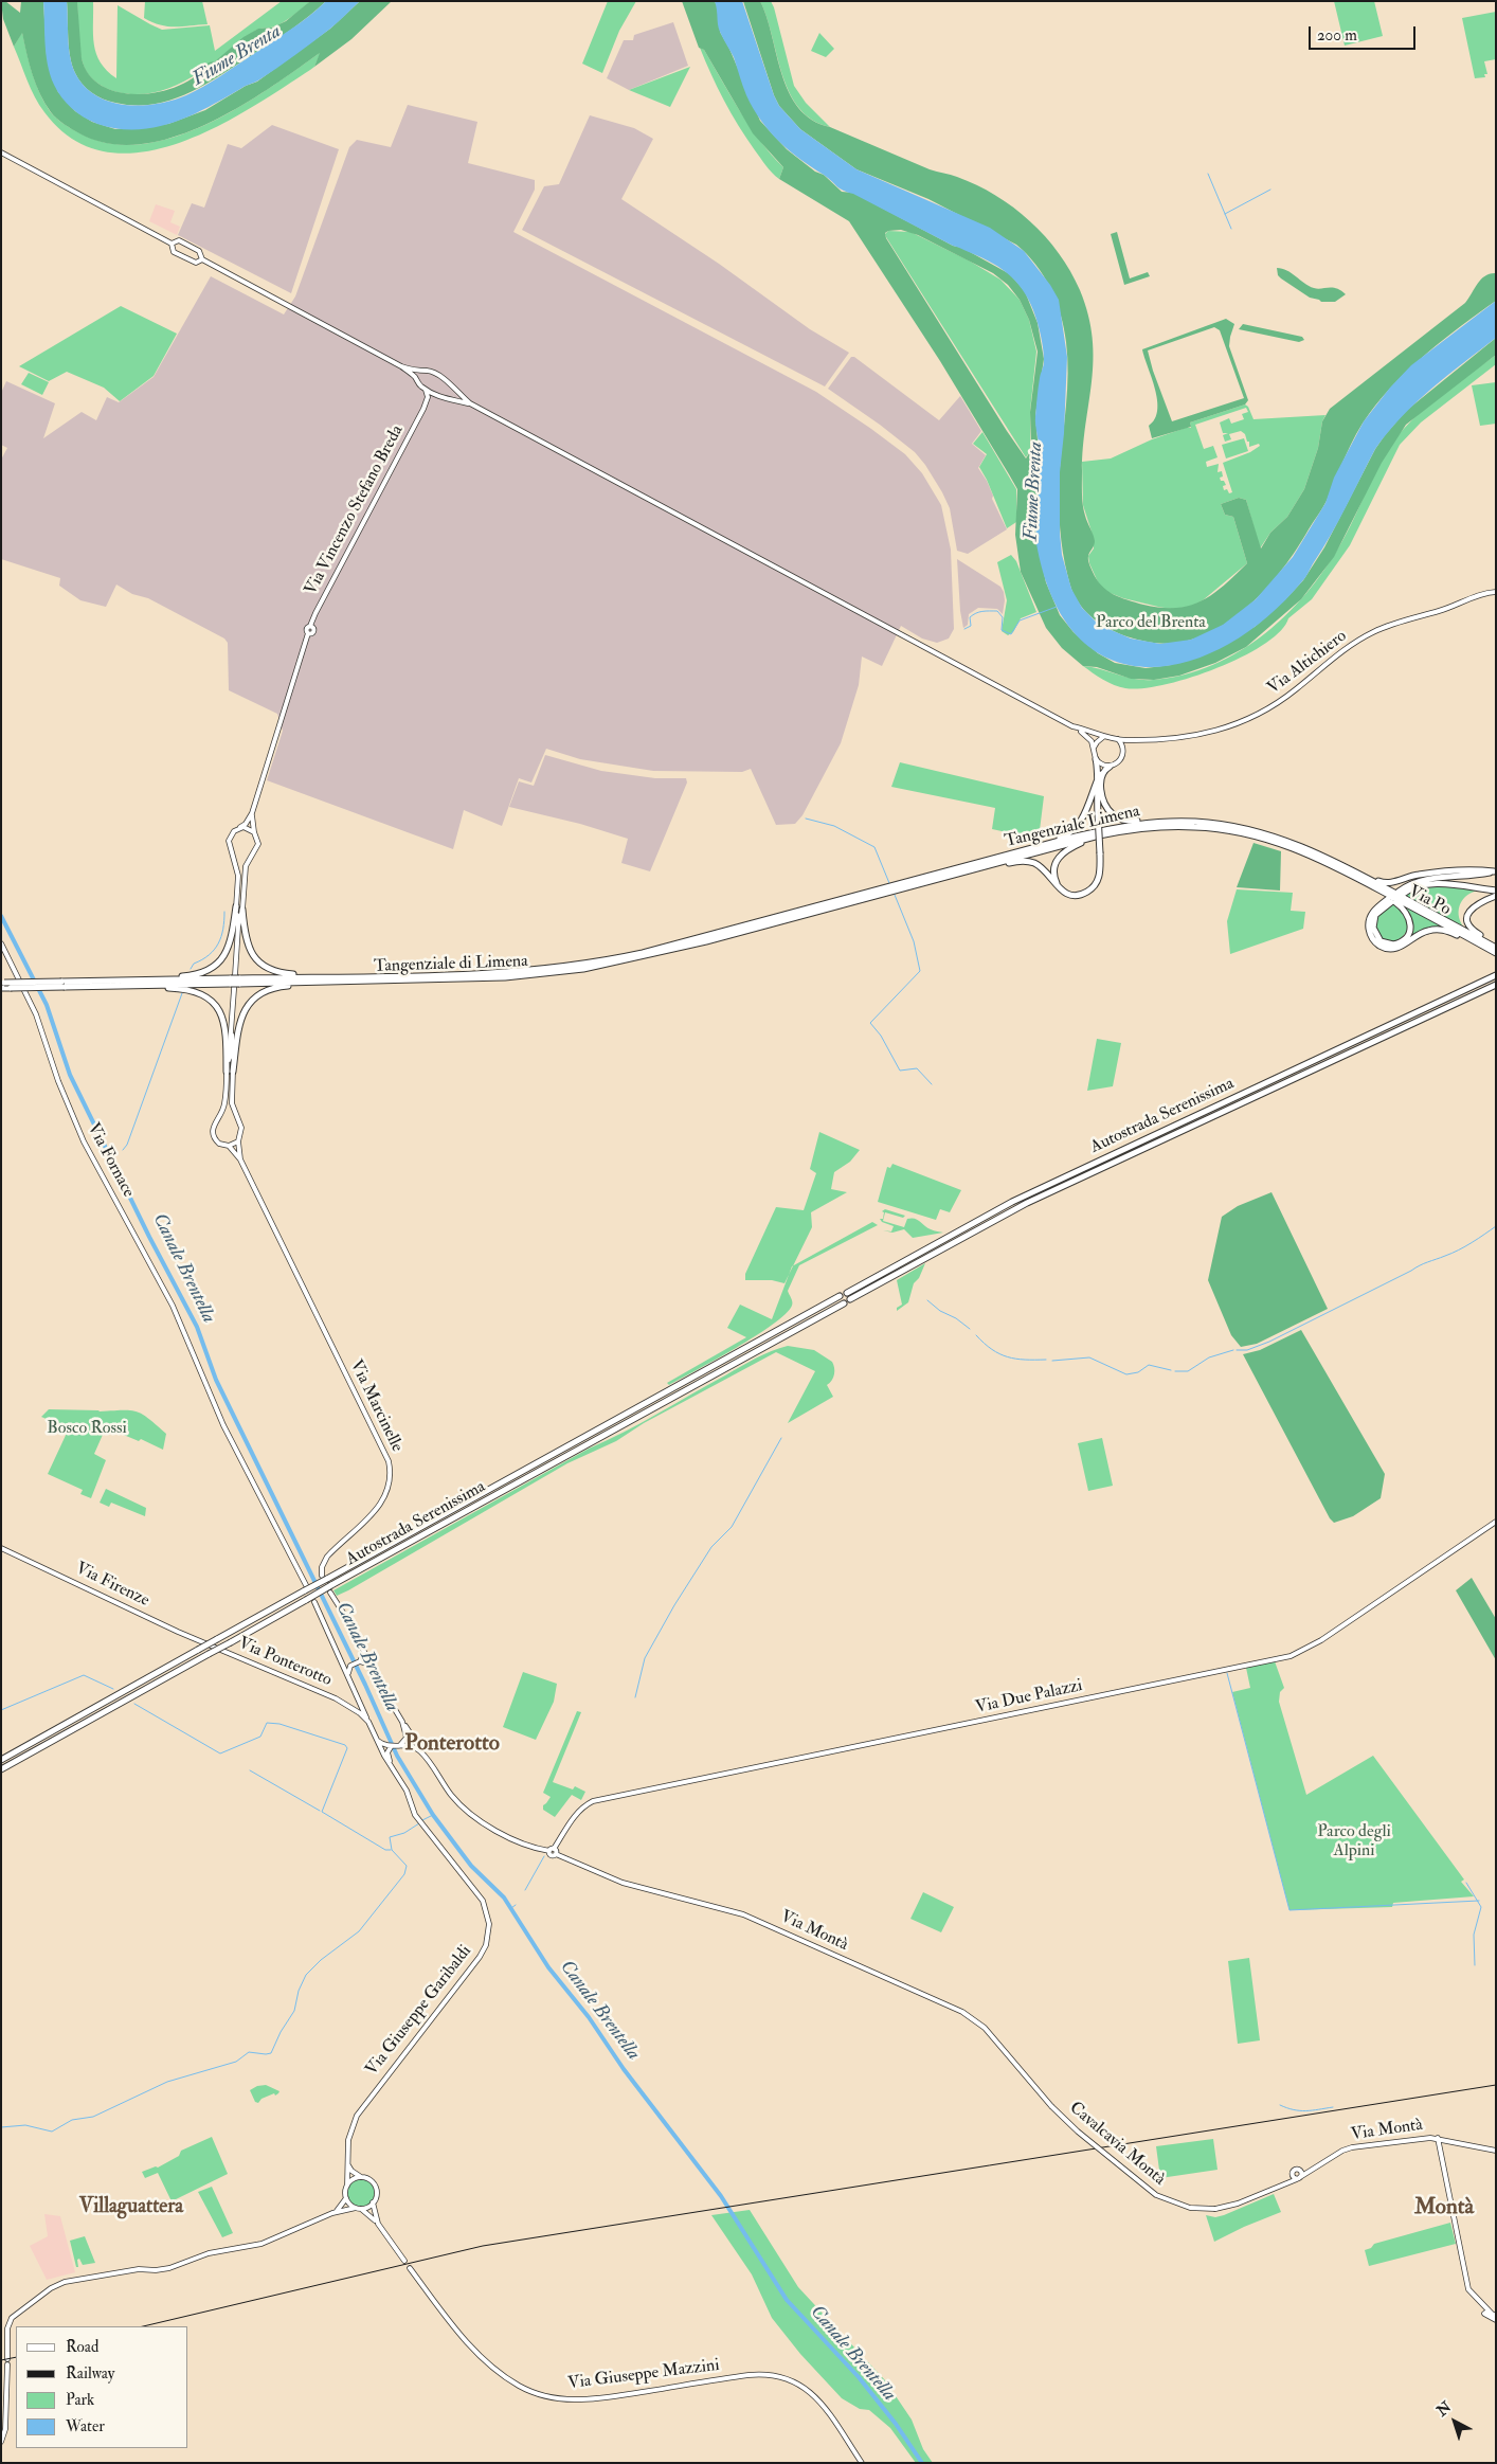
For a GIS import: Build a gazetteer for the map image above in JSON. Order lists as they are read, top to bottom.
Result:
{
  "streets": {
    "highway": [
      "Tangenziale Limena",
      "Via Po",
      "Tangenziale di Limena",
      "Autostrada Serenissima"
    ],
    "street": [
      "Via Vincenzo Stefano Breda",
      "Via Altichiero",
      "Via Fornace",
      "Via Marcinelle",
      "Via Firenze",
      "Via Ponterotto",
      "Via Due Palazzi",
      "Via Montà",
      "Via Giuseppe Garibaldi",
      "Cavalcavia Montà",
      "Via Giuseppe Mazzini"
    ]
  },
  "crossings": [
    ["Via Vincenzo Stefano Breda", "Via Marcinelle"],
    ["Tangenziale Limena", "Via Po"],
    ["Tangenziale Limena", "Tangenziale di Limena"],
    ["Autostrada Serenissima", "Via Fornace"],
    ["Autostrada Serenissima", "Via Marcinelle"],
    ["Via Firenze", "Via Ponterotto"],
    ["Via Ponterotto", "Via Giuseppe Garibaldi"],
    ["Via Due Palazzi", "Via Montà"],
    ["Via Montà", "Cavalcavia Montà"]
  ],
  "districts": ["Ponterotto", "Villaguattera", "Montà"],
  "water": ["Fiume Brenta", "Canale Brentella"],
  "parks": ["Parco del Brenta", "Bosco Rossi", "Parco degli Alpini"],
  "legend": [
    "Road",
    "Railway",
    "Park",
    "Water"
  ],
  "scale_bar": "200 m",
  "north": "top left"
}
